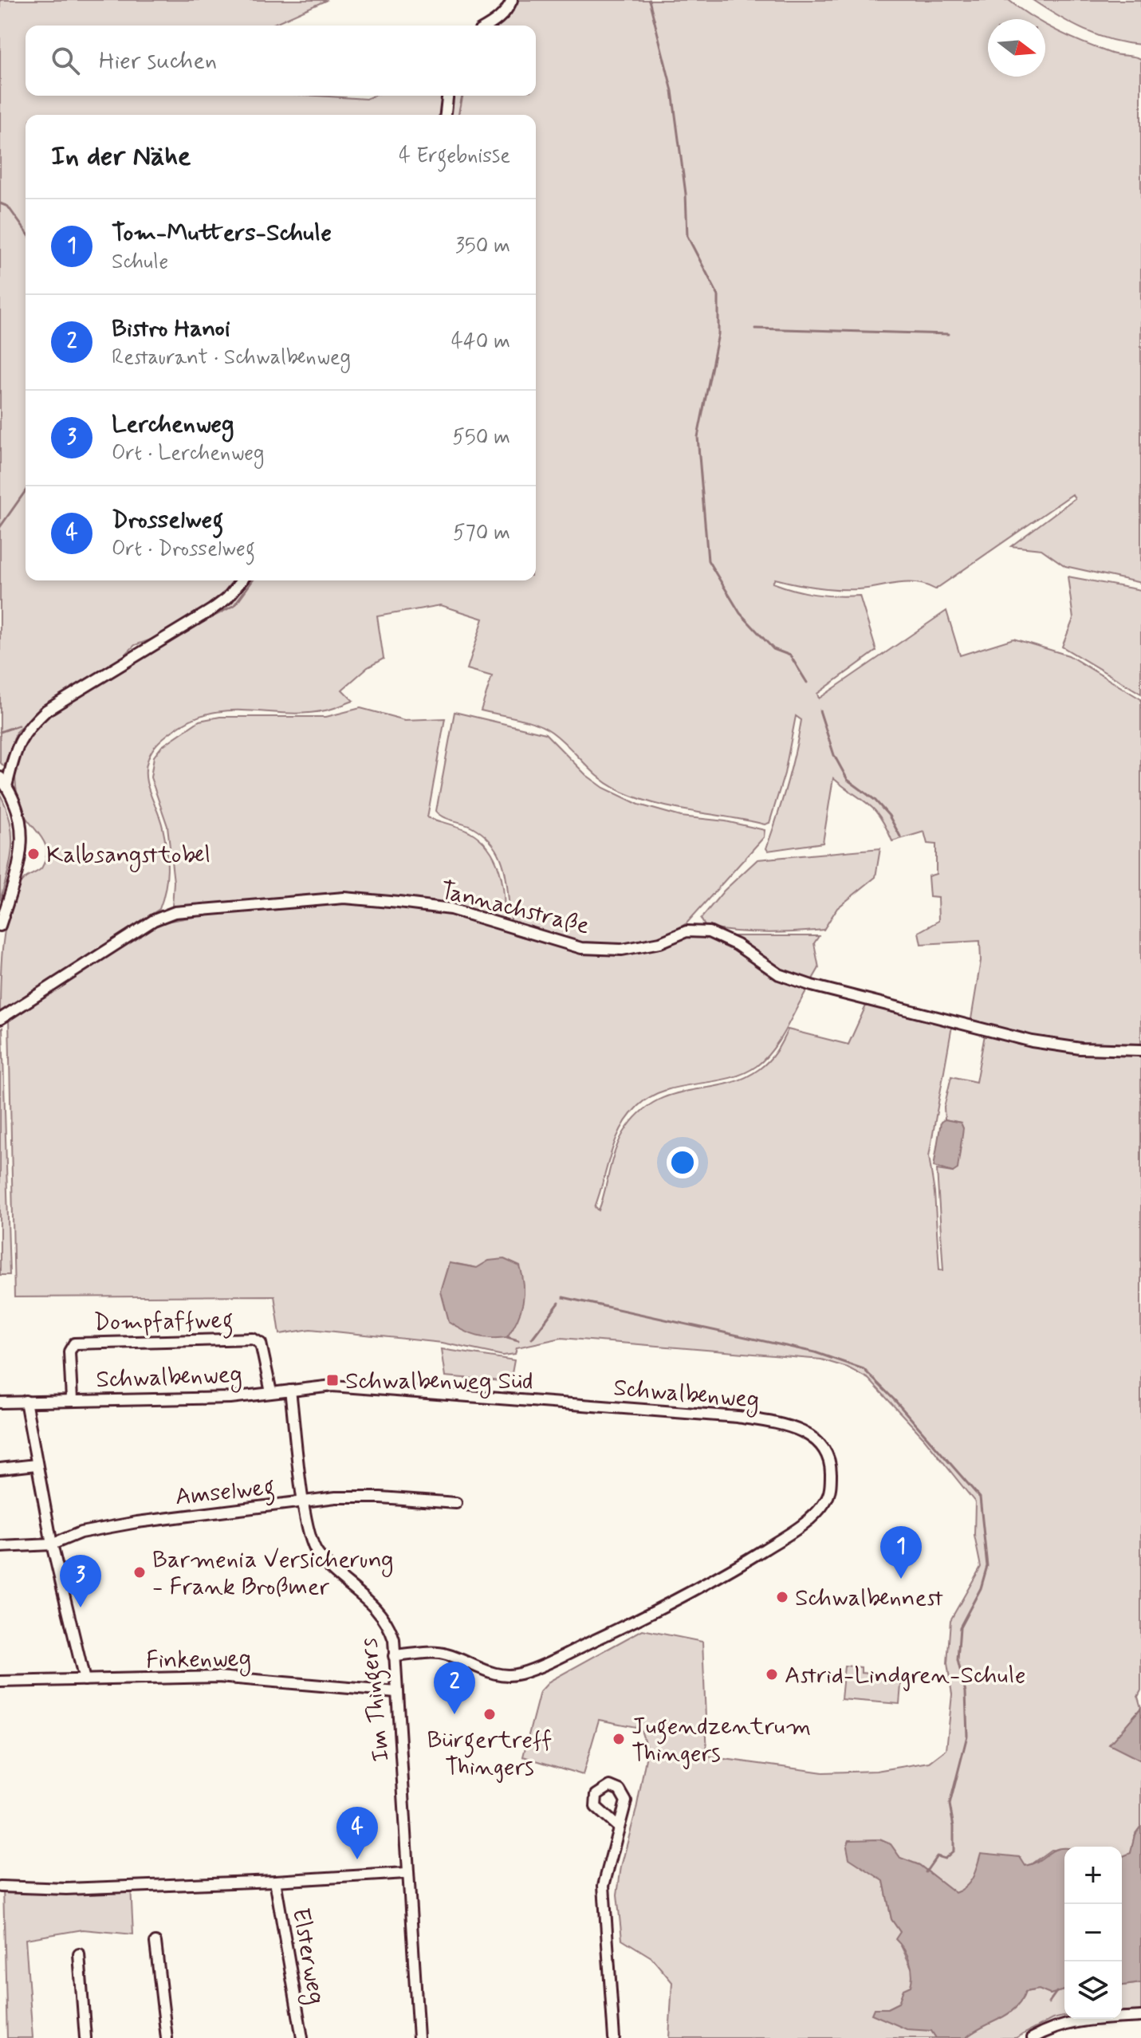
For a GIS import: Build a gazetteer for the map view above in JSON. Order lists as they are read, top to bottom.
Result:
{
  "streets": {
    "street": [
      "Tannachstraße",
      "Dompfaffweg",
      "Schwalbenweg",
      "Amselweg",
      "Finkenweg",
      "Im Thingers",
      "Elsterweg"
    ]
  },
  "crossings": [
    ["Dompfaffweg", "Schwalbenweg"],
    ["Schwalbenweg", "Im Thingers"],
    ["Amselweg", "Im Thingers"],
    ["Finkenweg", "Im Thingers"]
  ],
  "places": {
    "other": [
      "Kalbsangsttobel",
      "Barmenia Versicherung - Frank Broßmer",
      "Schwalbennest",
      "Astrid-Lindgren-Schule",
      "Bürgertreff Thingers",
      "Jugendzentrum Thingers"
    ],
    "transit": ["Schwalbenweg Süd"]
  },
  "north": "right",
  "page": {
    "search": "Hier suchen",
    "heading": ["In der Nähe", "4 Ergebnisse"],
    "list": [
      {
        "mark": "1",
        "name": "Tom-Mutters-Schule",
        "note": "Schule",
        "value": "350 m"
      },
      {
        "mark": "2",
        "name": "Bistro Hanoi",
        "note": "Restaurant · Schwalbenweg",
        "value": "440 m"
      },
      {
        "mark": "3",
        "name": "Lerchenweg",
        "note": "Ort · Lerchenweg",
        "value": "550 m"
      },
      {
        "mark": "4",
        "name": "Drosselweg",
        "note": "Ort · Drosselweg",
        "value": "570 m"
      }
    ],
    "pins": [
      "1",
      "3",
      "2",
      "4"
    ],
    "map_buttons": ["+", "−"]
  }
}
